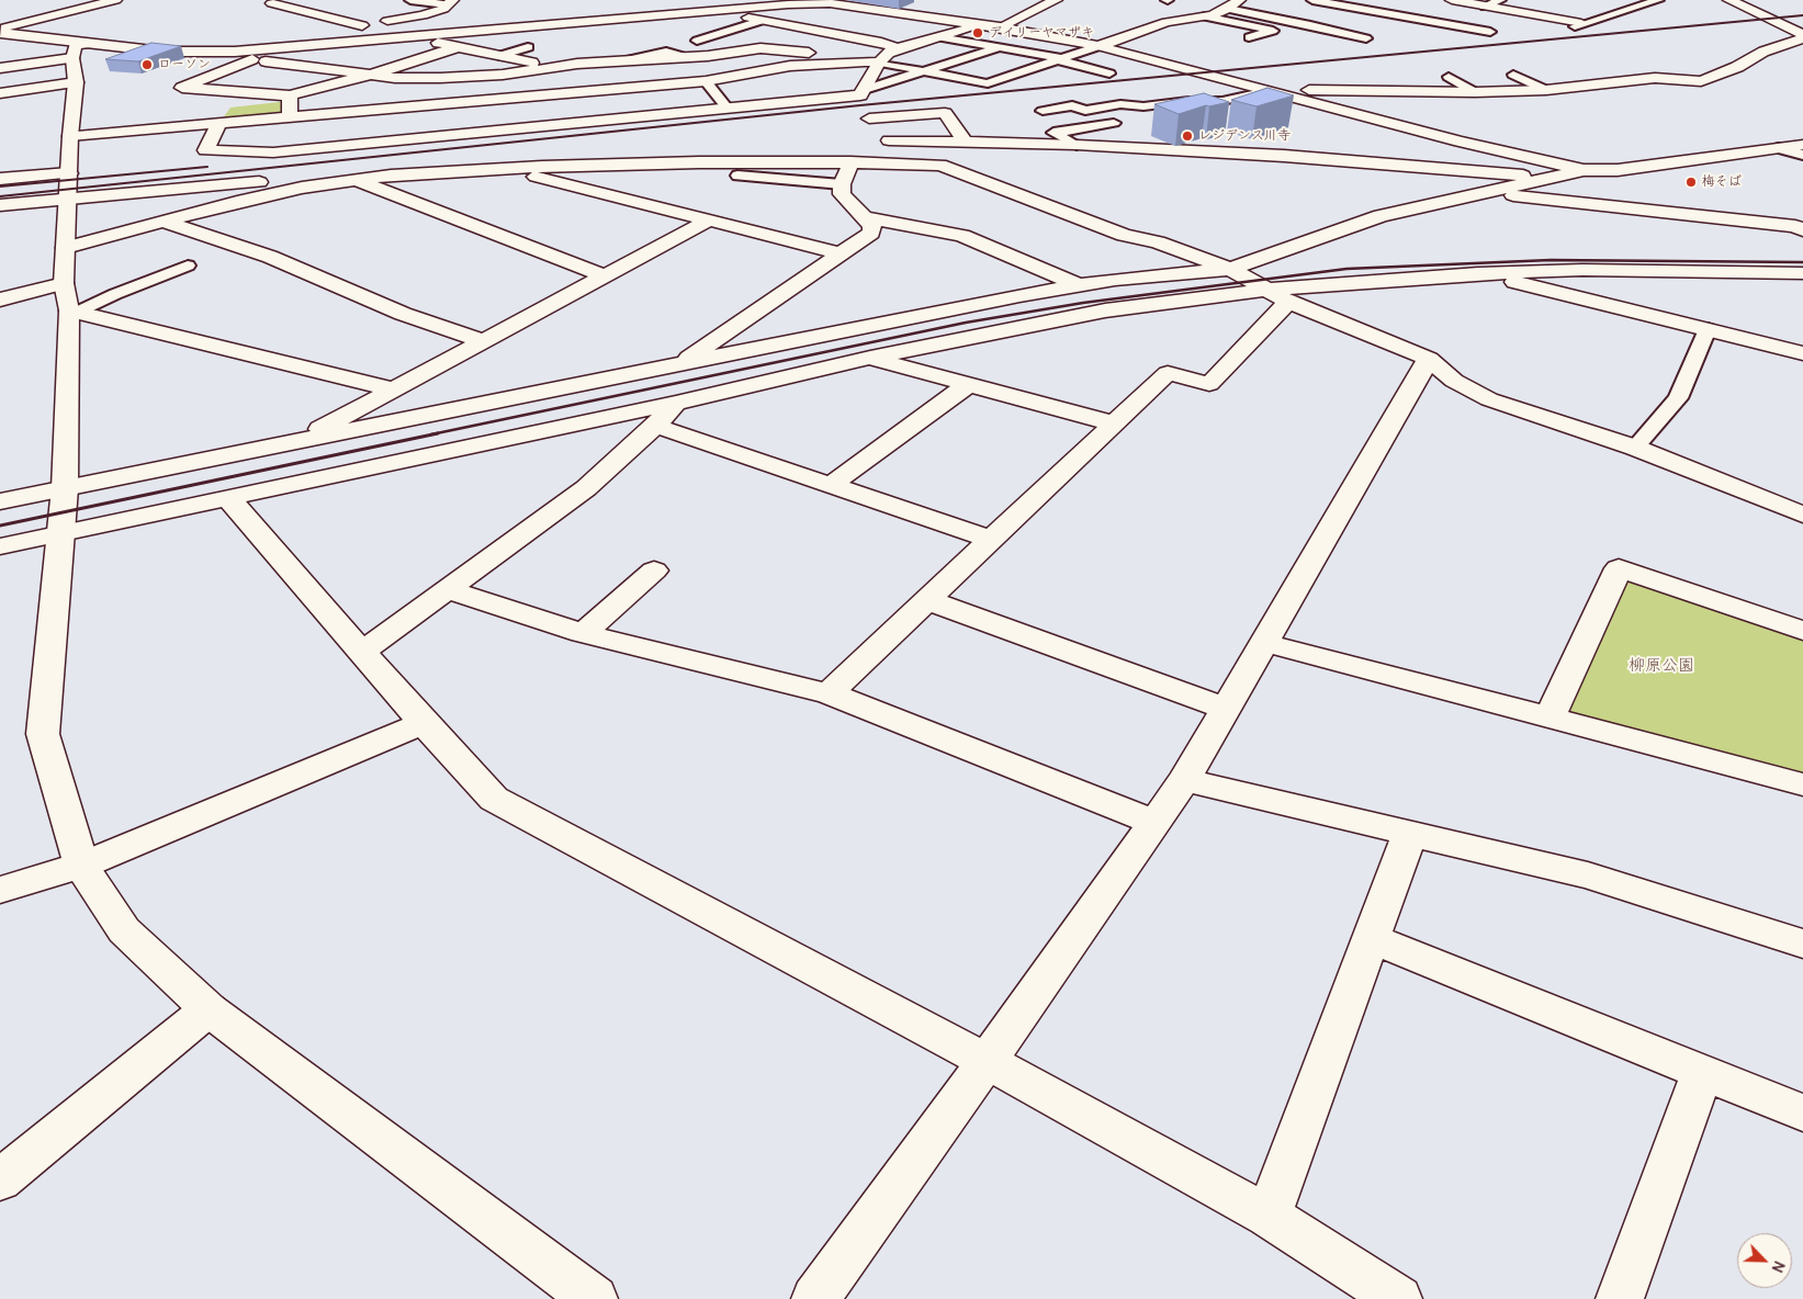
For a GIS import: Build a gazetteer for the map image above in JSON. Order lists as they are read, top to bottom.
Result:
{
  "parks": ["柳原公園"],
  "places": [
    "デイリーヤマザキ",
    "ローソン",
    "レジデンス川寺",
    "梅そば"
  ],
  "north": "bottom right"
}
